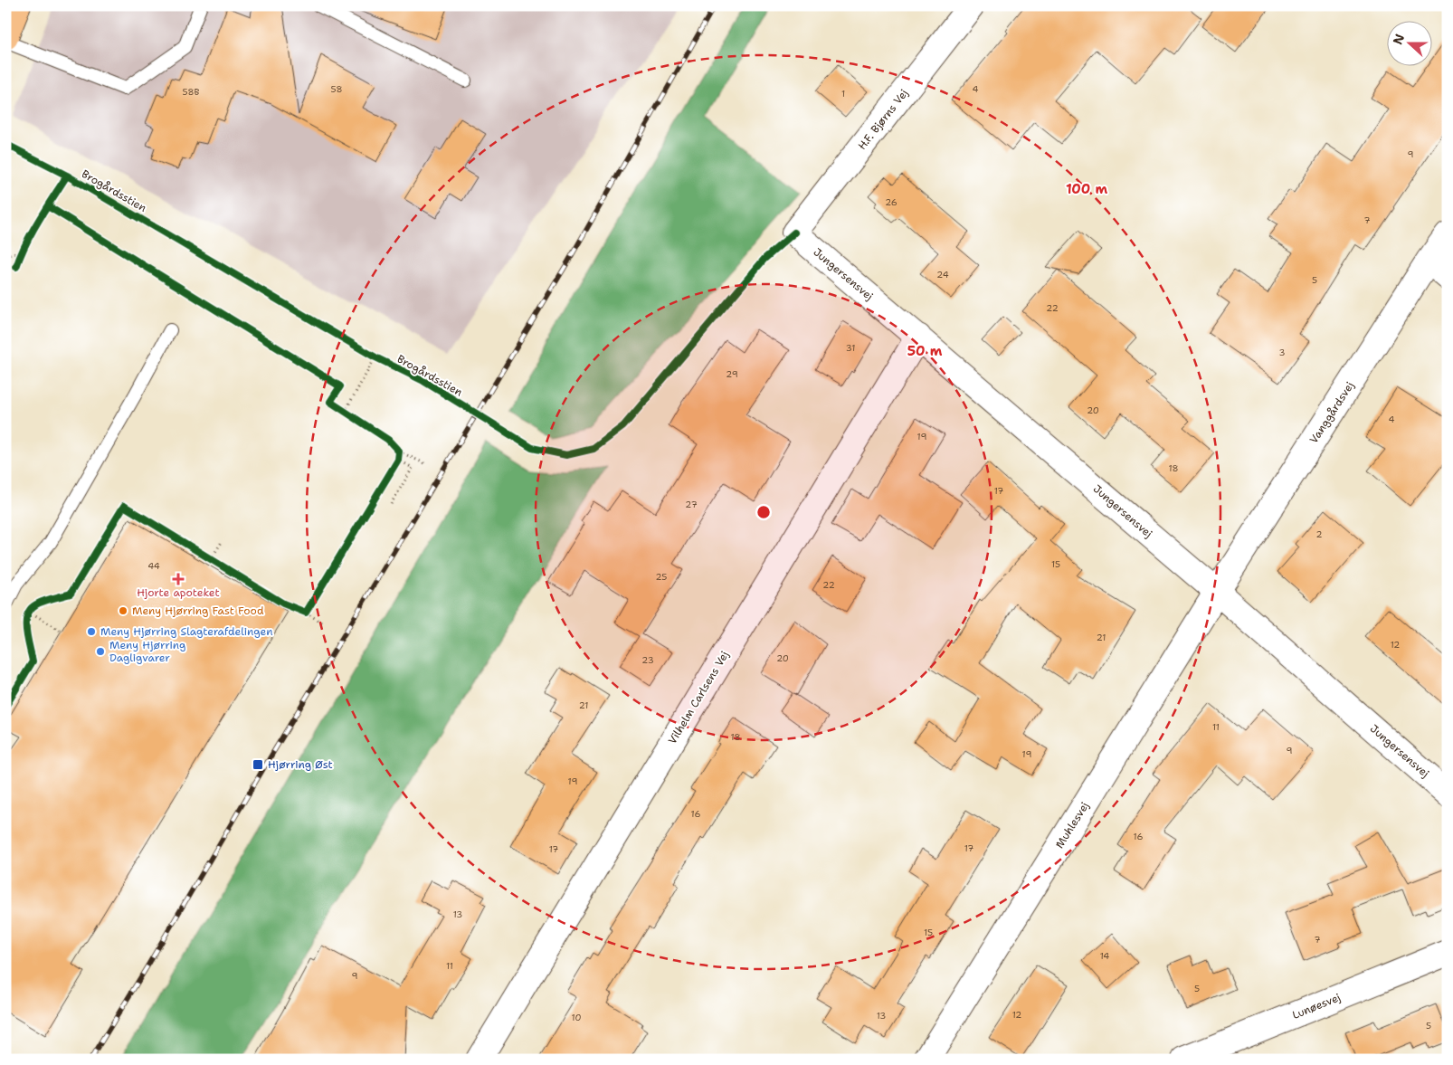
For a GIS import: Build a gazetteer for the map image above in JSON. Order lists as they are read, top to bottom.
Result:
{
  "streets": {
    "street": [
      "H.F. Bjørns Vej",
      "Jungersensvej",
      "Vanggårdsvej",
      "Vilhelm Carlsens Vej",
      "Muhlesvej",
      "Lunøesvej"
    ],
    "cycle path": ["Brogårdsstien"]
  },
  "crossings": [
    ["H.F. Bjørns Vej", "Jungersensvej"],
    ["Jungersensvej", "Vanggårdsvej"],
    ["Jungersensvej", "Vilhelm Carlsens Vej"],
    ["Jungersensvej", "Muhlesvej"],
    ["Vanggårdsvej", "Muhlesvej"]
  ],
  "places": {
    "health": ["Hjorte apoteket"],
    "other": ["Meny Hjørring Fast Food", "Meny Hjørring Slagterafdelingen", "Meny Hjørring Dagligvarer"],
    "transit": ["Hjørring Øst"]
  },
  "house_numbers": [
    "58",
    "4",
    "58B",
    "1",
    "9",
    "26",
    "7",
    "24",
    "5",
    "22",
    "31",
    "3",
    "29",
    "20",
    "4",
    "19",
    "18",
    "17",
    "27",
    "2",
    "15",
    "44",
    "25",
    "22",
    "21",
    "12",
    "20",
    "23",
    "21",
    "11",
    "18",
    "9",
    "19",
    "19",
    "16",
    "16",
    "17",
    "17",
    "13",
    "15",
    "7",
    "14",
    "11",
    "9",
    "5",
    "12",
    "13",
    "10",
    "5"
  ],
  "north": "left",
  "rings": ["100 m", "50 m"]
}
